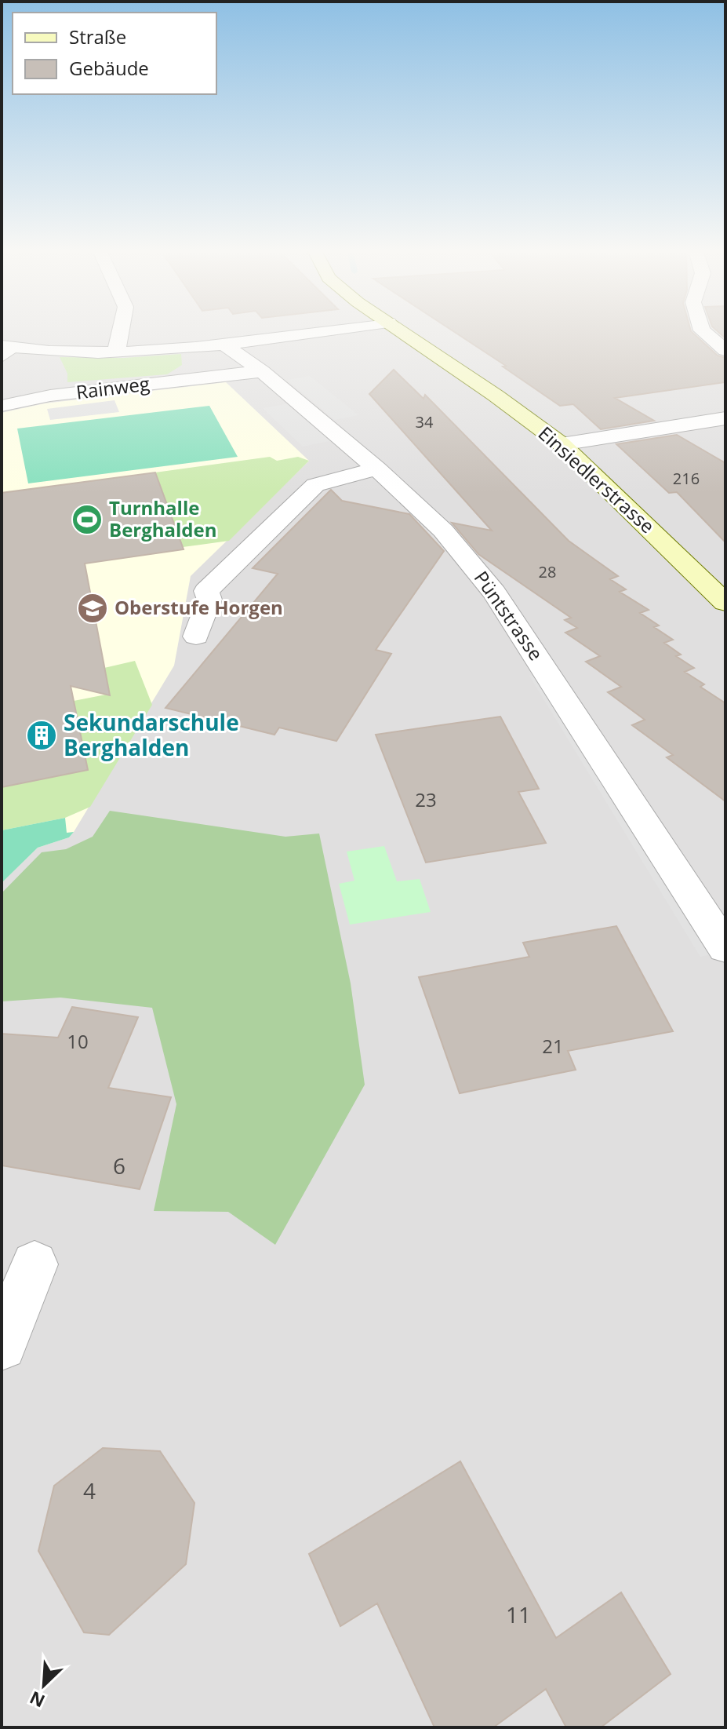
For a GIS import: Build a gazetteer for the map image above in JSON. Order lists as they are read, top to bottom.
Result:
{
  "streets": {
    "main road": ["Einsiedlerstrasse"],
    "street": ["Rainweg", "Püntstrasse"]
  },
  "crossings": [
    ["Rainweg", "Püntstrasse"]
  ],
  "places": {
    "sports": ["Turnhalle Berghalden"],
    "school or university": ["Oberstufe Horgen"],
    "building": ["Sekundarschule Berghalden"]
  },
  "house_numbers": [
    "34",
    "216",
    "28",
    "23",
    "10",
    "21",
    "6",
    "4",
    "11"
  ],
  "legend": ["Straße", "Gebäude"],
  "north": "bottom left"
}
